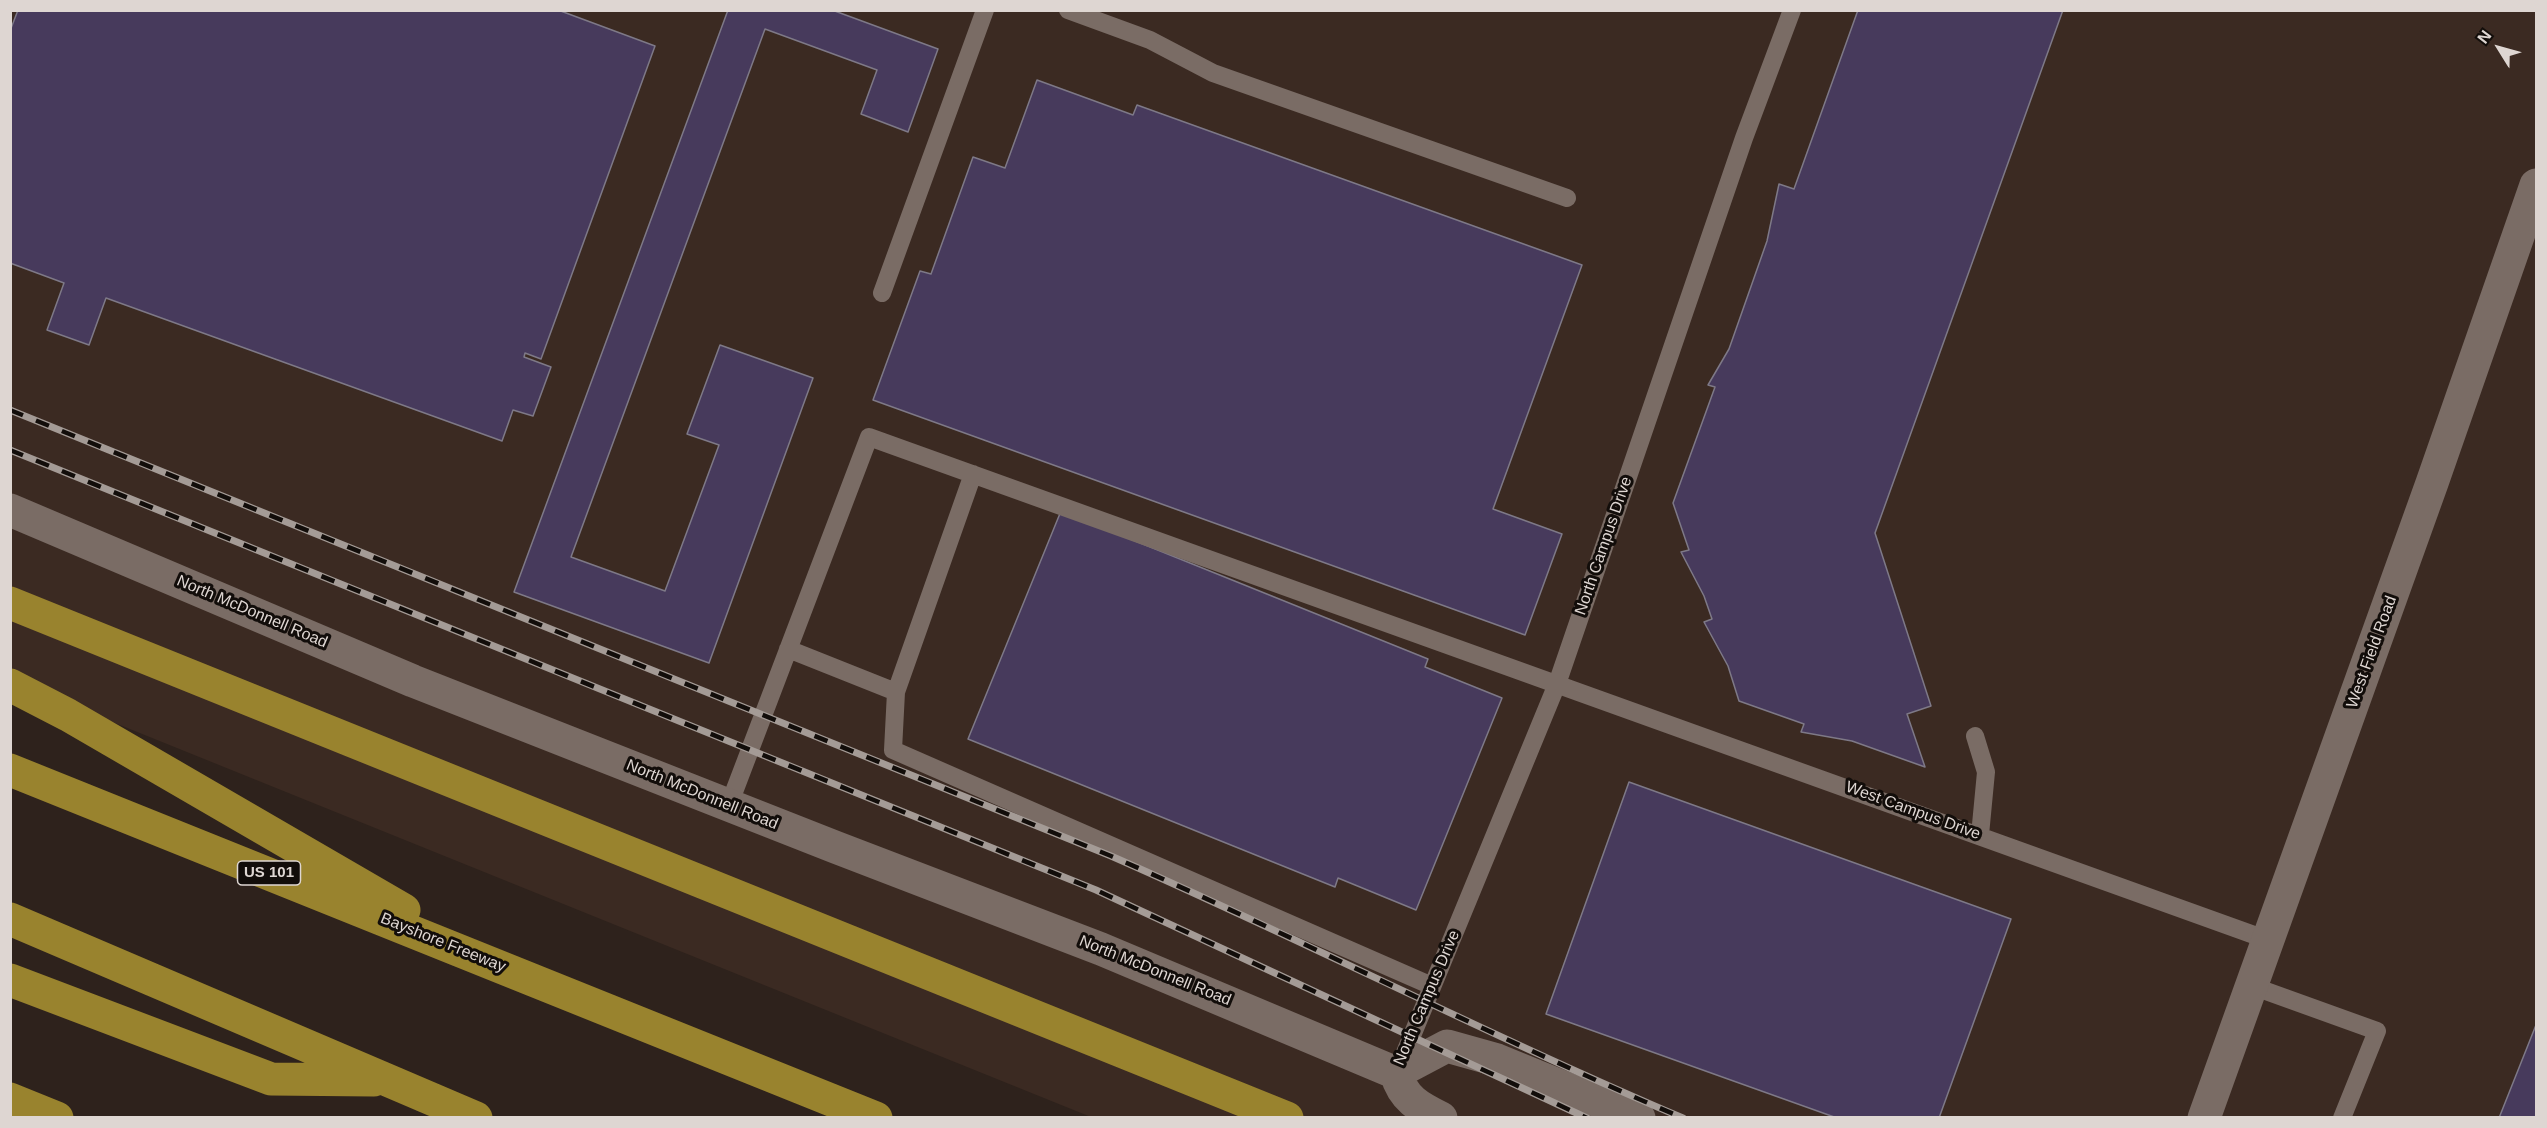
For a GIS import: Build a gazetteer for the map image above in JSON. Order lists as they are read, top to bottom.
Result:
{
  "streets": {
    "highway": ["US 101", "Bayshore Freeway"],
    "street": ["North McDonnell Road", "West Field Road"],
    "lane": ["North Campus Drive", "West Campus Drive"]
  },
  "crossings": [
    ["North Campus Drive", "North McDonnell Road"],
    ["North Campus Drive", "West Campus Drive"],
    ["West Field Road", "West Campus Drive"]
  ],
  "north": "top left"
}
